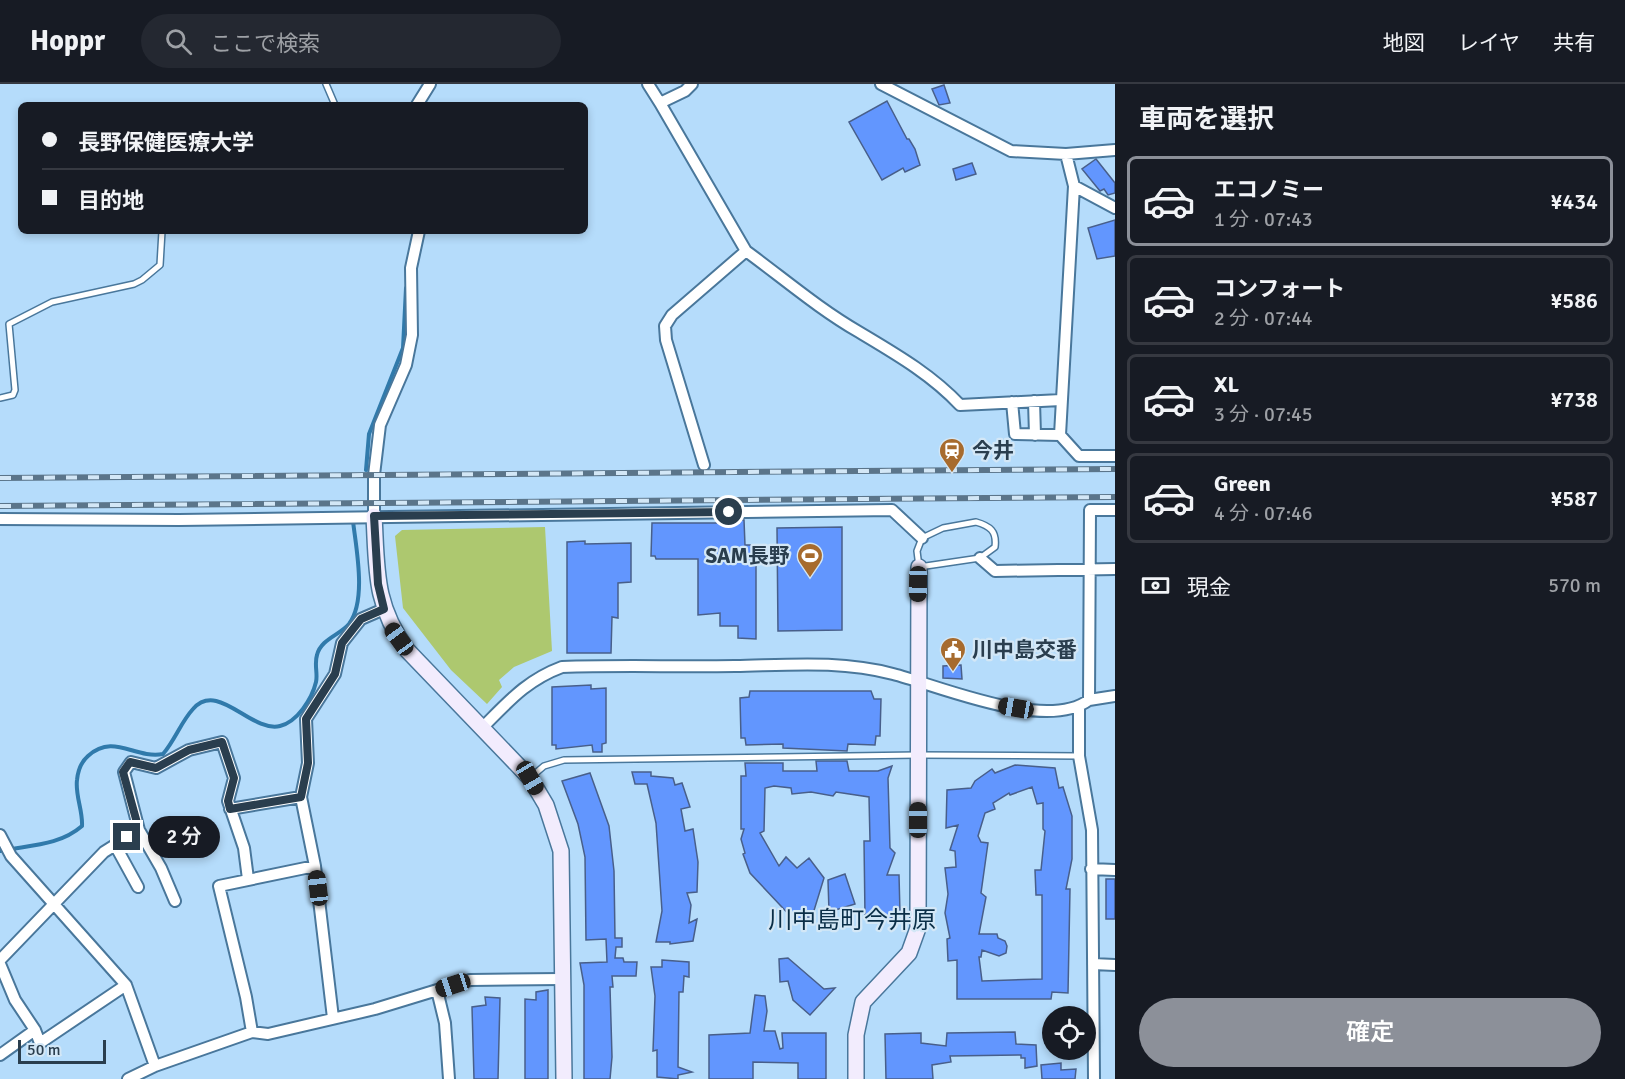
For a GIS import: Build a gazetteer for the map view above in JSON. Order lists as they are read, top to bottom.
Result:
{
  "districts": ["川中島町今井原"],
  "places": {
    "station": ["今井"],
    "sports": ["SAM長野"],
    "public building": ["川中島交番"]
  },
  "scale_bar": "50 m",
  "page": {
    "header": "Hoppr",
    "search": "ここで検索",
    "nav": ["地図", "レイヤ", "共有"],
    "heading": "車両を選択",
    "banner": ["長野保健医療大学", "目的地"],
    "list": [
      {
        "name": "エコノミー",
        "note": "1 分 · 07:43",
        "value": "¥434"
      },
      {
        "name": "コンフォート",
        "note": "2 分 · 07:44",
        "value": "¥586"
      },
      {
        "name": "XL",
        "note": "3 分 · 07:45",
        "value": "¥738"
      },
      {
        "name": "Green",
        "note": "4 分 · 07:46",
        "value": "¥587"
      }
    ],
    "pay": ["現金", "570 m"],
    "bubble": "2 分",
    "buttons": "確定",
    "scale": "50 m"
  }
}
